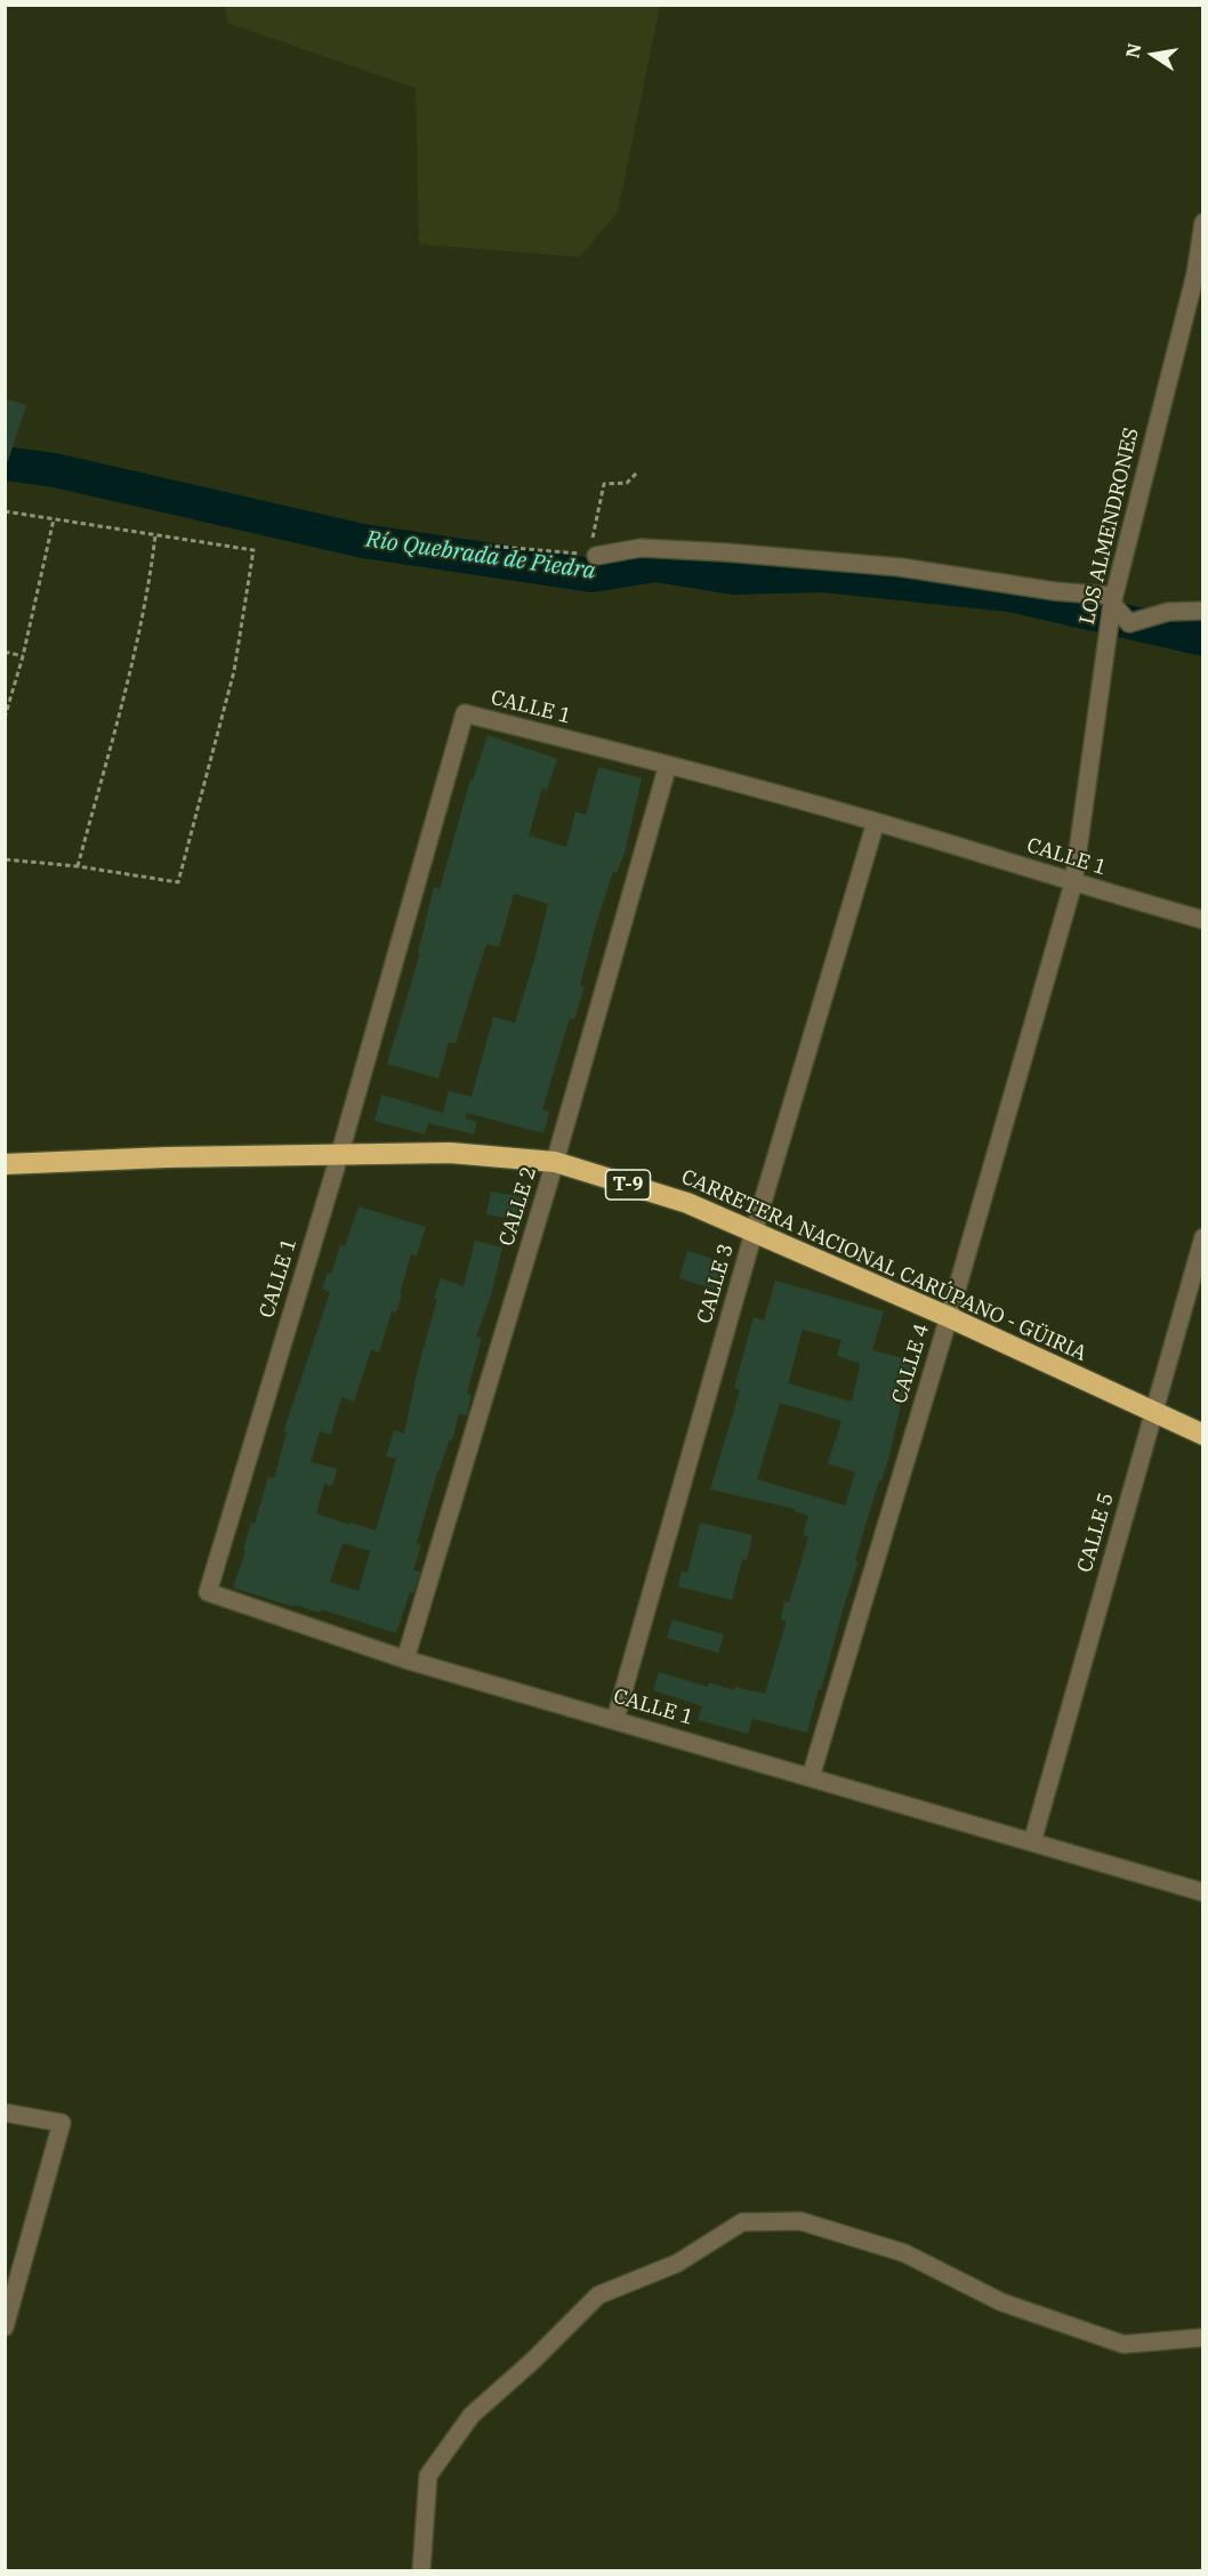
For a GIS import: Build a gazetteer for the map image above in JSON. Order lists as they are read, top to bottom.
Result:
{
  "streets": {
    "highway": ["T-9", "CARRETERA NACIONAL CARÚPANO - GÜIRIA"],
    "street": [
      "LOS ALMENDRONES",
      "CALLE 1",
      "CALLE 2",
      "CALLE 3",
      "CALLE 4",
      "CALLE 5"
    ]
  },
  "crossings": [
    ["LOS ALMENDRONES", "CALLE 1"],
    ["LOS ALMENDRONES", "CALLE 4"],
    ["CALLE 1", "CALLE 2"],
    ["CALLE 1", "CARRETERA NACIONAL CARÚPANO - GÜIRIA"],
    ["CALLE 1", "CALLE 3"],
    ["CALLE 1", "CALLE 4"],
    ["CALLE 1", "CALLE 5"],
    ["CALLE 2", "CARRETERA NACIONAL CARÚPANO - GÜIRIA"],
    ["CARRETERA NACIONAL CARÚPANO - GÜIRIA", "CALLE 3"],
    ["CARRETERA NACIONAL CARÚPANO - GÜIRIA", "CALLE 4"],
    ["CARRETERA NACIONAL CARÚPANO - GÜIRIA", "CALLE 5"]
  ],
  "water": ["Río Quebrada de Piedra"],
  "north": "left"
}
